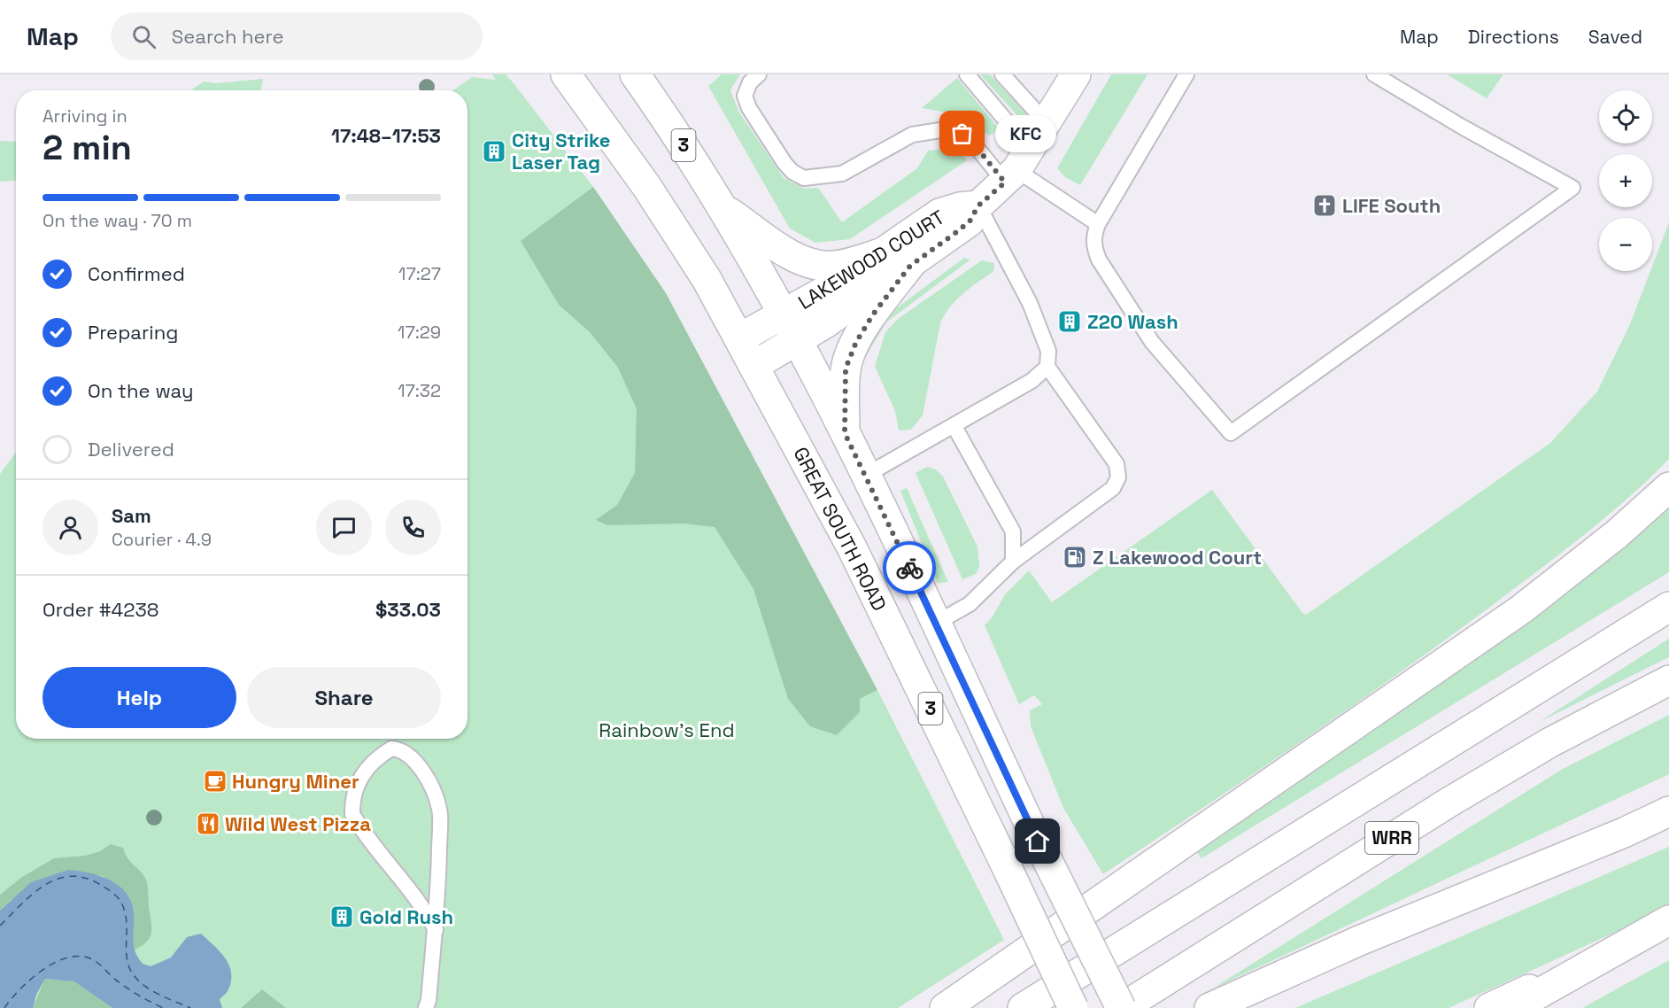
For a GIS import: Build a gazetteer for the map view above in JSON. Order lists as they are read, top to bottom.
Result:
{
  "streets": {
    "main road": [
      "3",
      "LAKEWOOD COURT",
      "GREAT SOUTH ROAD",
      "WRR"
    ]
  },
  "crossings": [
    ["3", "LAKEWOOD COURT"],
    ["3", "WRR"],
    ["LAKEWOOD COURT", "GREAT SOUTH ROAD"]
  ],
  "parks": ["Rainbow's End"],
  "places": {
    "other": ["KFC"],
    "building": ["City Strike Laser Tag", "Z20 Wash", "Gold Rush"],
    "church": ["LIFE South"],
    "fuel station": ["Z Lakewood Court"],
    "cafe": ["Hungry Miner"],
    "restaurant": ["Wild West Pizza"]
  },
  "page": {
    "header": "Map",
    "search": "Search here",
    "nav": ["Map", "Directions", "Saved"],
    "map_buttons": ["+", "−"],
    "heading": ["2 min", "Arriving in", "17:48–17:53"],
    "panel": [
      "Sam",
      "Courier · 4.9",
      "Order #4238",
      "$33.03"
    ],
    "bubble": "KFC",
    "bar": "On the way · 70 m",
    "list": [
      ["Confirmed", "17:27"],
      ["Preparing", "17:29"],
      ["On the way", "17:32"],
      "Delivered"
    ],
    "buttons": ["Help", "Share"]
  }
}
